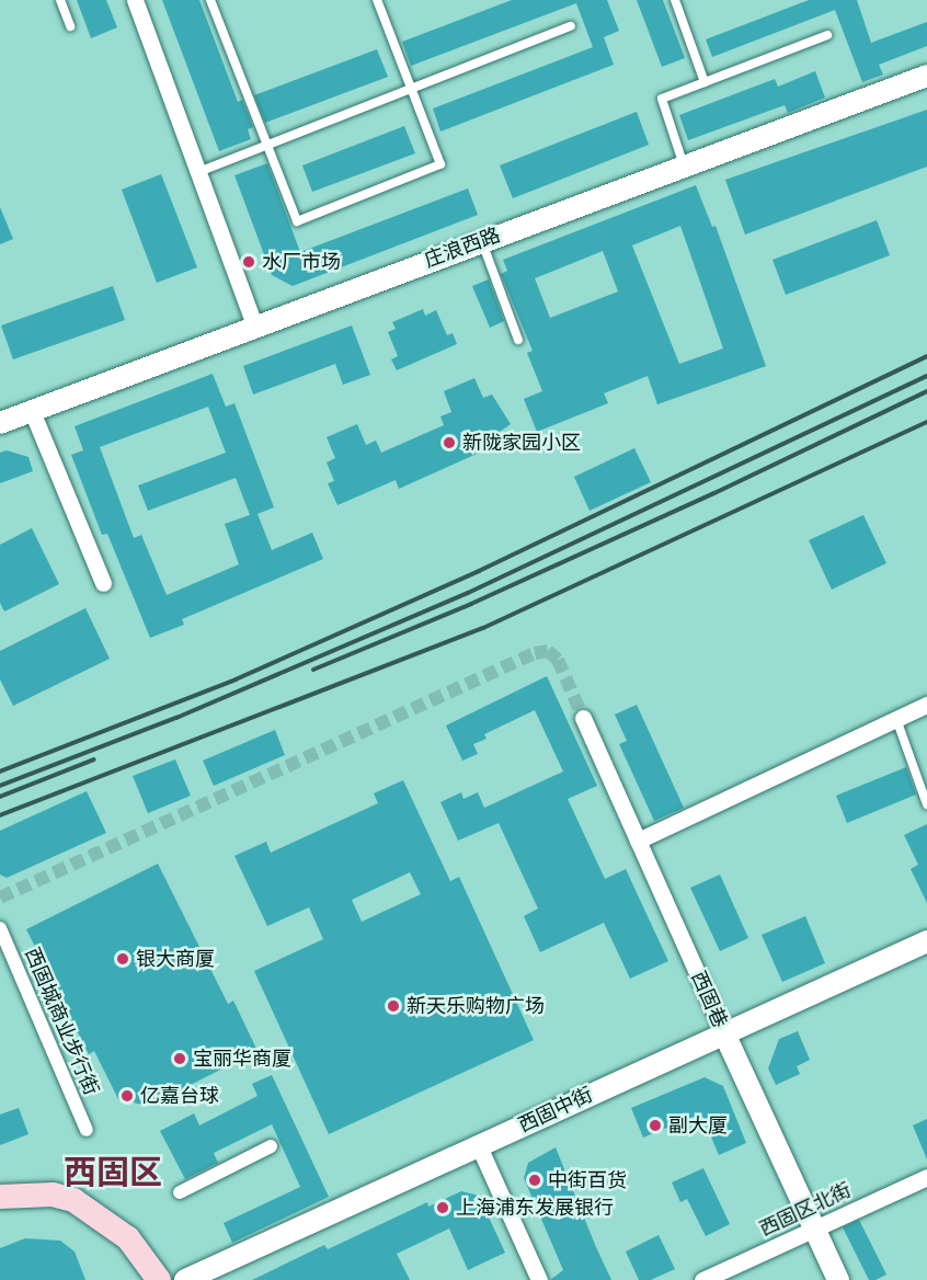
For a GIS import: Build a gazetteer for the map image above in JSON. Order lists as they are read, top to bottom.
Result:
{
  "streets": {
    "street": [
      "庄浪西路",
      "西固巷",
      "西固城商业步行街",
      "西固中街",
      "西固区北街"
    ]
  },
  "crossings": [
    ["西固巷", "西固中街"],
    ["西固巷", "西固区北街"]
  ],
  "districts": ["西固区"],
  "places": [
    "水厂市场",
    "新陇家园小区",
    "银大商厦",
    "新天乐购物广场",
    "宝丽华商厦",
    "亿嘉台球",
    "副大厦",
    "中街百货",
    "上海浦东发展银行"
  ]
}
